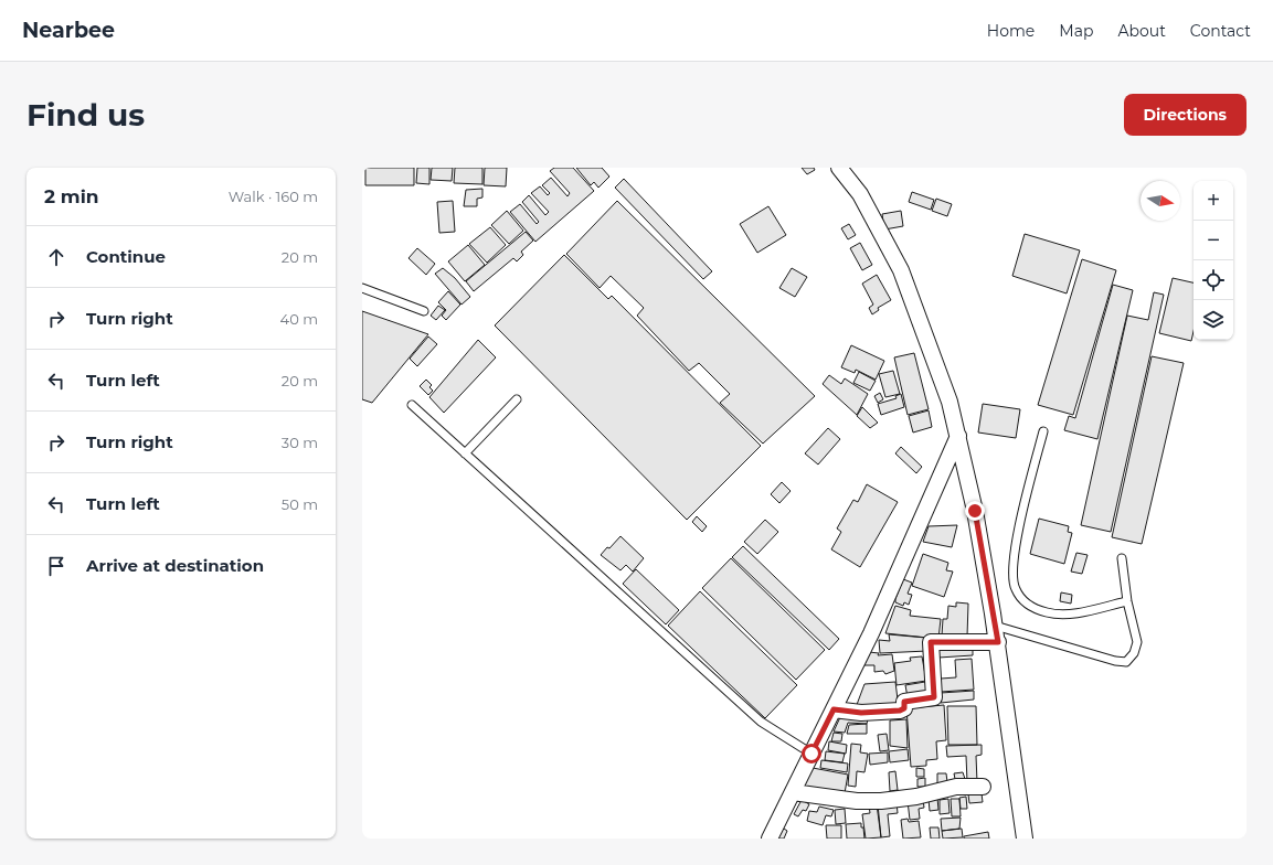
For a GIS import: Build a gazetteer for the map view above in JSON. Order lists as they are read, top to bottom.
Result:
{
  "north": "right",
  "page": {
    "header": "Nearbee",
    "nav": [
      "Home",
      "Map",
      "About",
      "Contact"
    ],
    "buttons": "Directions",
    "title": "Find us",
    "heading": ["2 min", "Walk · 160 m"],
    "map_buttons": ["+", "−"],
    "list": [
      ["Continue", "20 m"],
      ["Turn right", "40 m"],
      ["Turn left", "20 m"],
      ["Turn right", "30 m"],
      ["Turn left", "50 m"],
      "Arrive at destination"
    ]
  }
}
